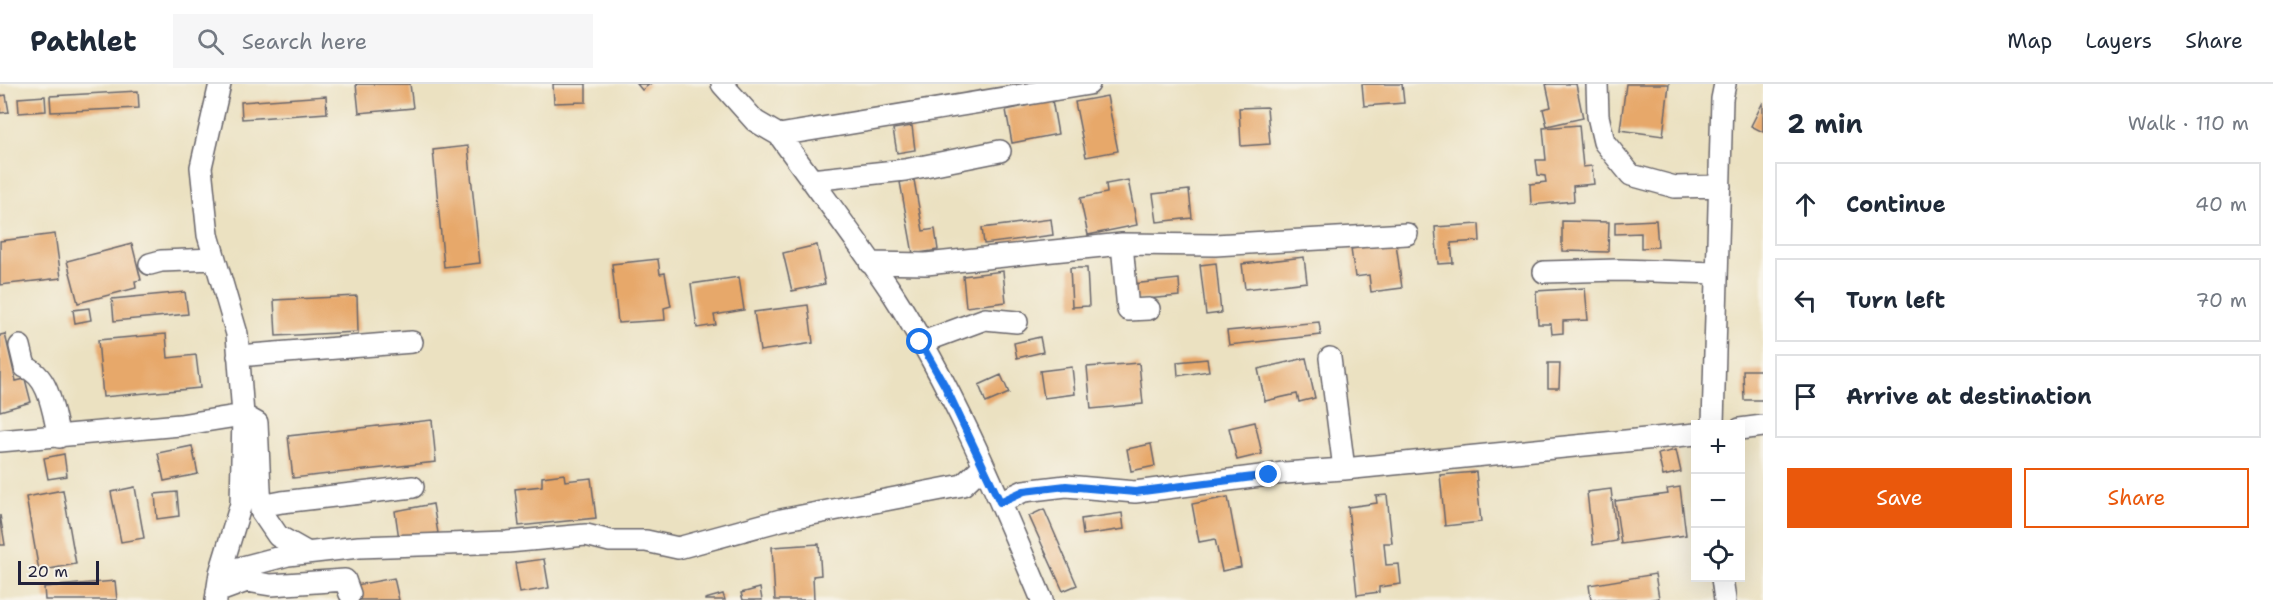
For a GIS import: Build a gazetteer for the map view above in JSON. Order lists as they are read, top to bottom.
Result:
{
  "scale_bar": "20 m",
  "page": {
    "header": "Pathlet",
    "search": "Search here",
    "nav": ["Map", "Layers", "Share"],
    "heading": ["2 min", "Walk · 110 m"],
    "list": [
      ["Continue", "40 m"],
      ["Turn left", "70 m"],
      "Arrive at destination"
    ],
    "map_buttons": ["+", "−"],
    "buttons": ["Save", "Share"],
    "scale": "20 m"
  }
}
